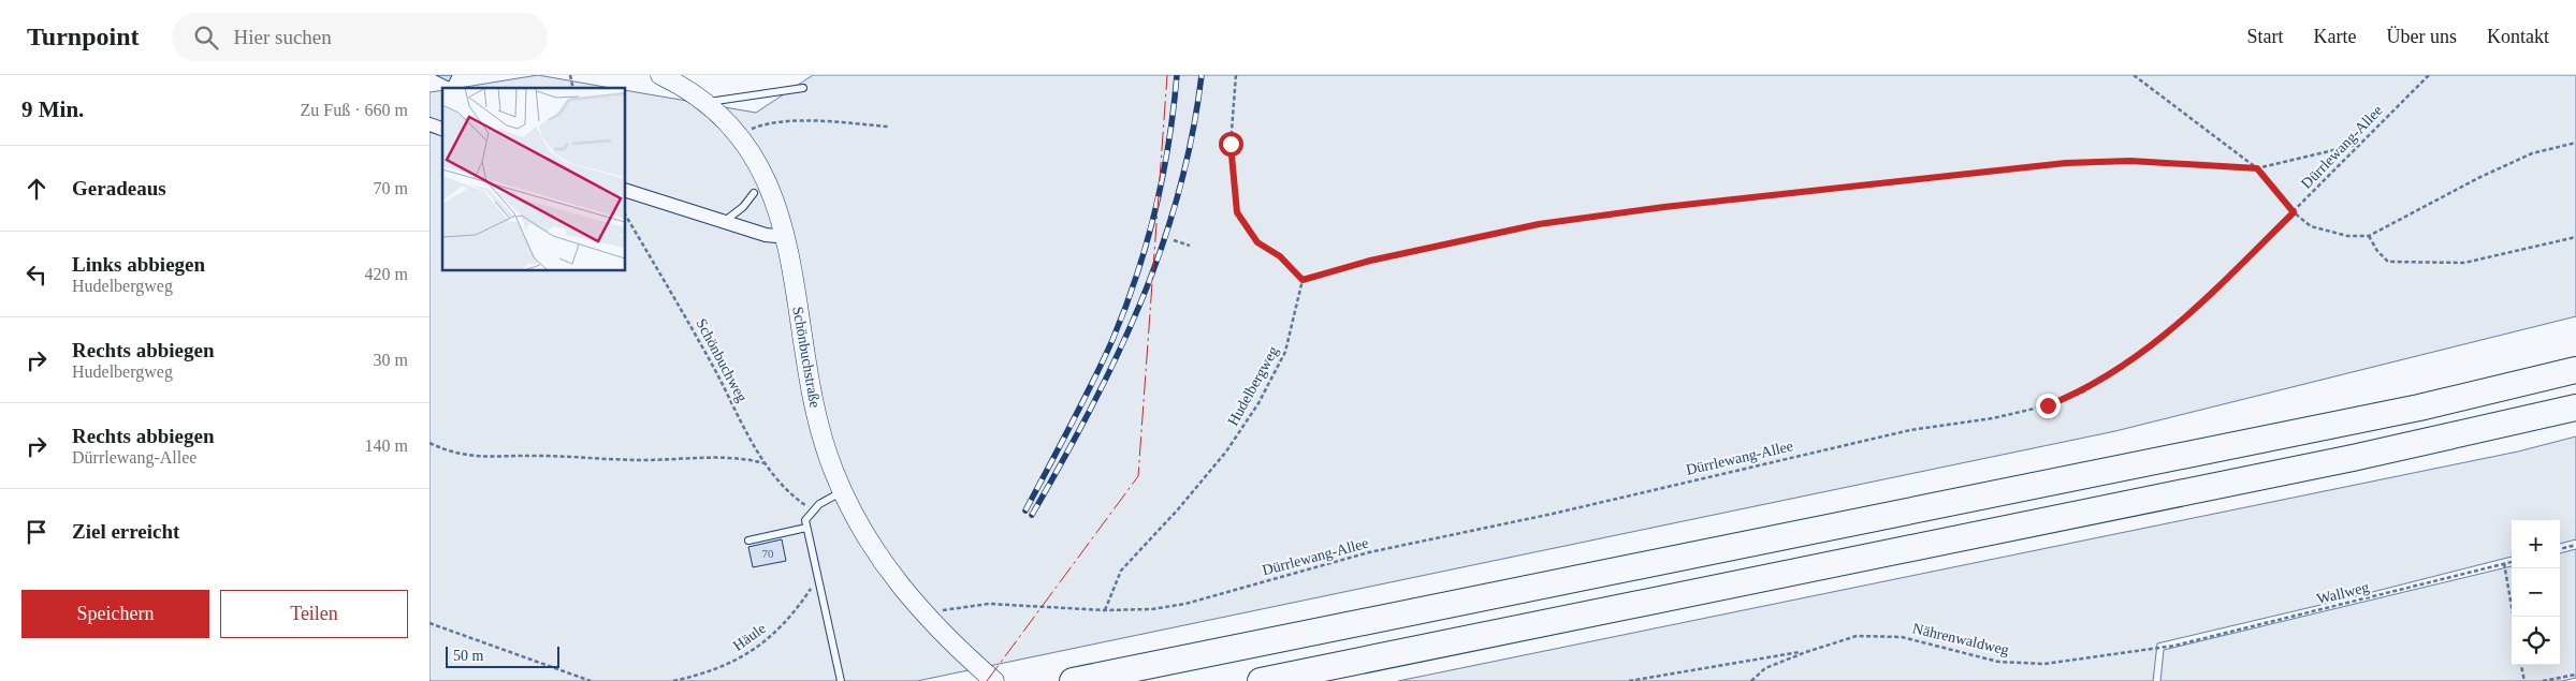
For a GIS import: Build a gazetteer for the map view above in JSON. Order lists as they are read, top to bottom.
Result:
{
  "streets": {
    "main road": ["Schönbuchstraße"],
    "path": [
      "Dürrlewang-Allee",
      "Schönbuchweg",
      "Hudelbergweg",
      "Wallweg",
      "Häule",
      "Nährenwaldweg"
    ]
  },
  "crossings": [
    ["Dürrlewang-Allee", "Hudelbergweg"],
    ["Wallweg", "Nährenwaldweg"]
  ],
  "house_numbers": ["70"],
  "scale_bar": "50 m",
  "page": {
    "header": "Turnpoint",
    "search": "Hier suchen",
    "nav": [
      "Start",
      "Karte",
      "Über uns",
      "Kontakt"
    ],
    "heading": ["9 Min.", "Zu Fuß · 660 m"],
    "list": [
      ["Geradeaus", "70 m"],
      ["Links abbiegen", "Hudelbergweg", "420 m"],
      ["Rechts abbiegen", "Hudelbergweg", "30 m"],
      ["Rechts abbiegen", "Dürrlewang-Allee", "140 m"],
      "Ziel erreicht"
    ],
    "map_buttons": ["+", "−"],
    "buttons": ["Speichern", "Teilen"],
    "scale": "50 m"
  }
}
